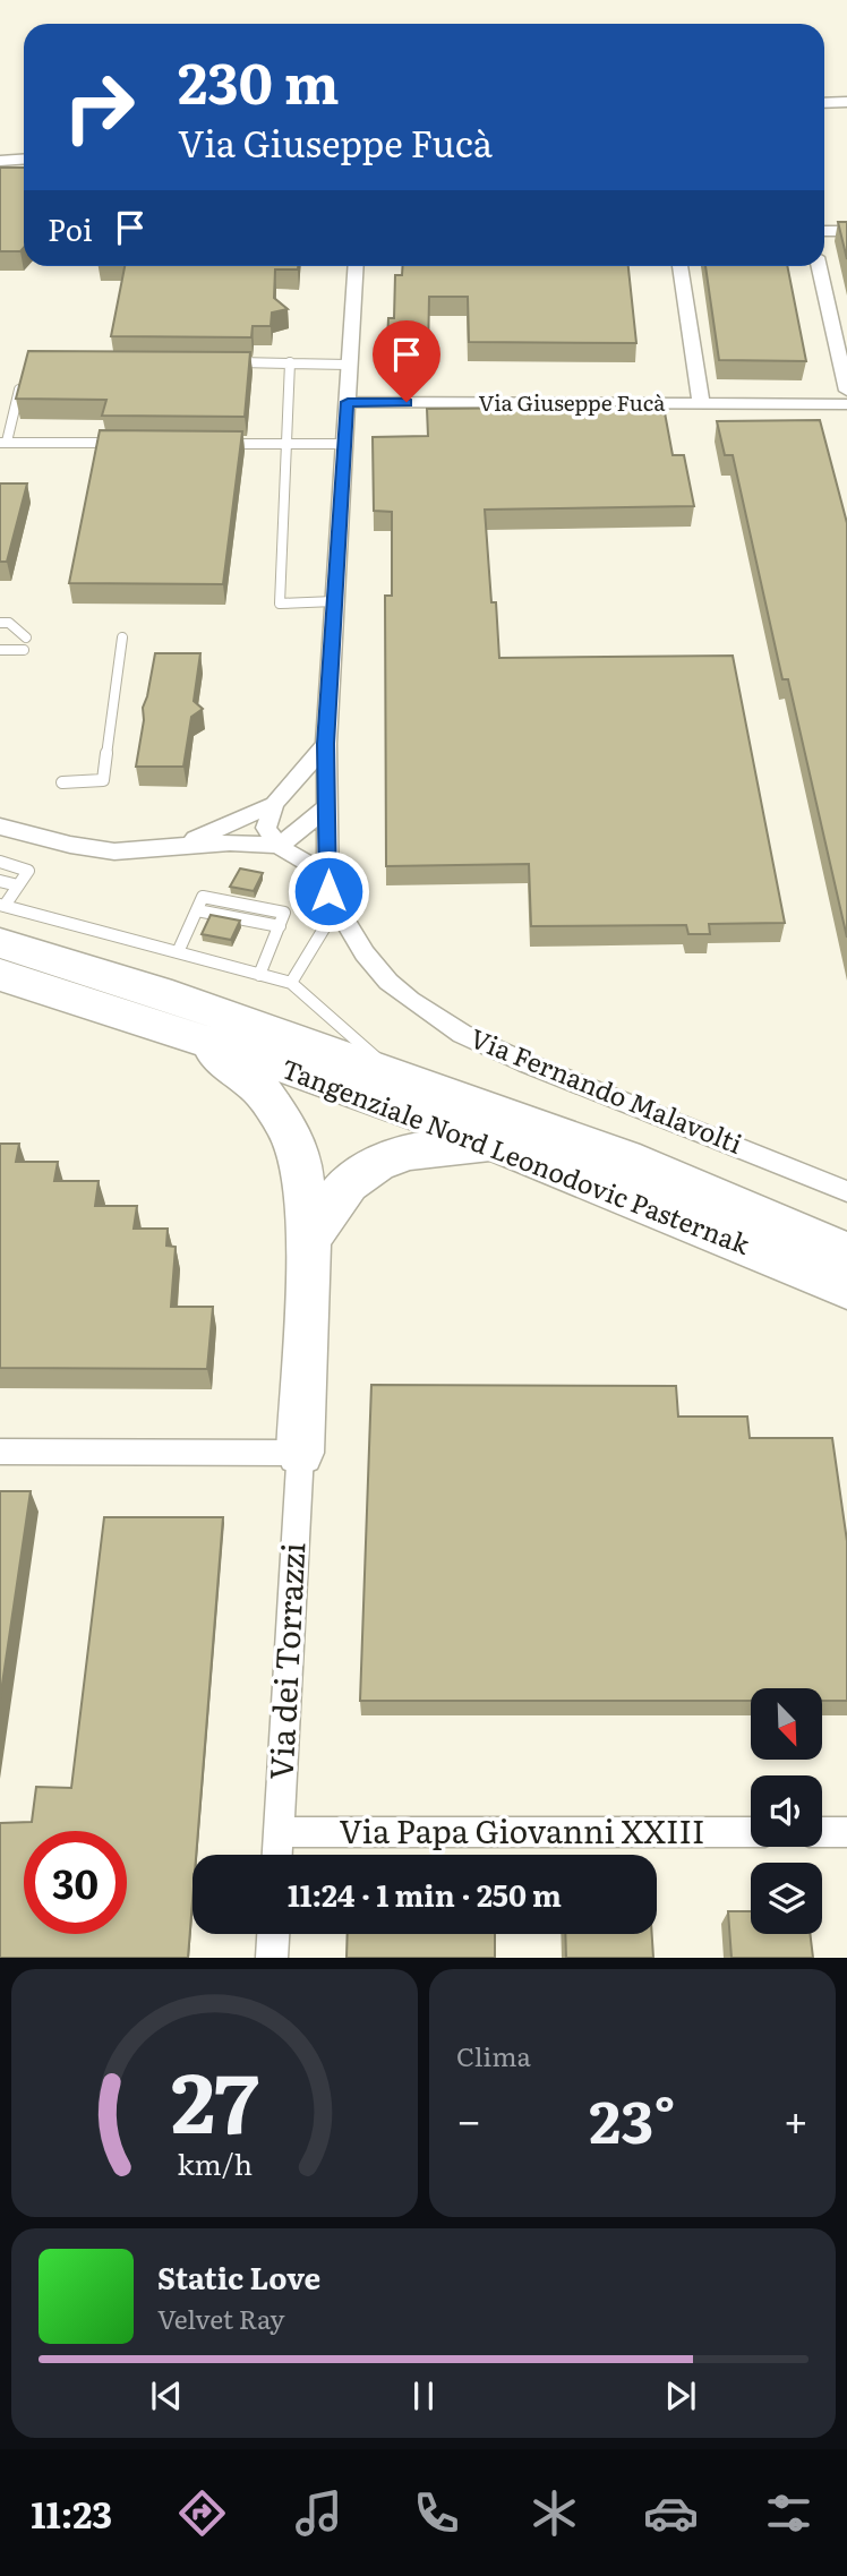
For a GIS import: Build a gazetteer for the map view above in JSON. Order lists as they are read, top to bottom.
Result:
{
  "streets": {
    "highway": ["Tangenziale Nord Leonodovic Pasternak"],
    "street": [
      "Via Giuseppe Fucà",
      "Via Fernando Malavolti",
      "Via dei Torrazzi",
      "Via Papa Giovanni XXIII"
    ]
  },
  "crossings": [
    ["Via dei Torrazzi", "Via Papa Giovanni XXIII"]
  ],
  "north": "bottom right",
  "page": {
    "turn": ["230 m", "Via Giuseppe Fucà"],
    "then": "Poi",
    "limit": "30",
    "trip": "11:24 · 1 min · 250 m",
    "tile": "Clima",
    "heat": ["−", "23°", "+"],
    "song": ["Static Love", "Velvet Ray"],
    "tabs": "11:23",
    "gauge": ["27", "km/h"]
  }
}
